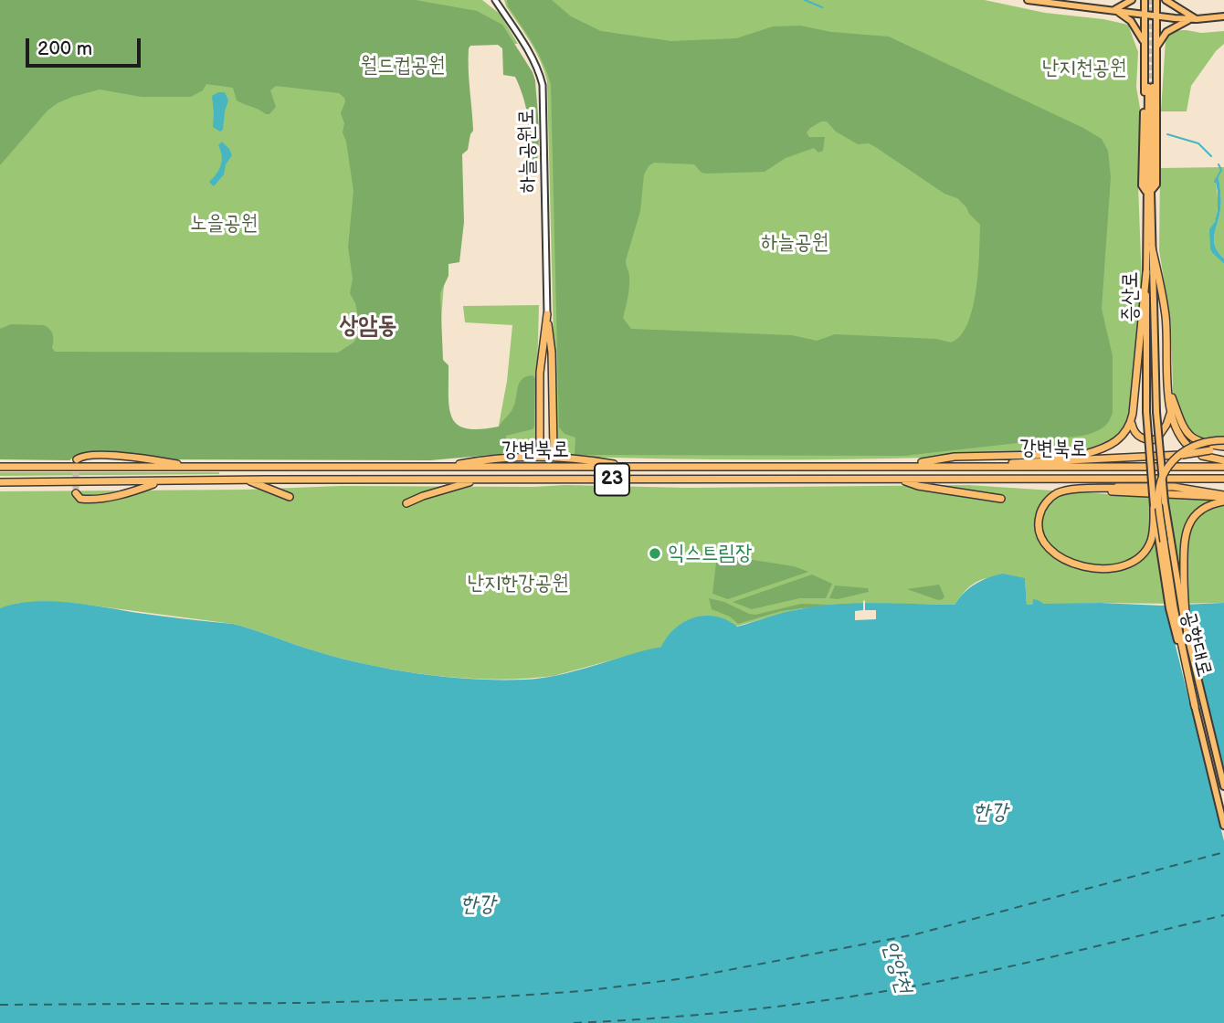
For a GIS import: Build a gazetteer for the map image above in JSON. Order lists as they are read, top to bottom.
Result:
{
  "streets": {
    "highway": ["강변북로", "23"],
    "main road": ["증산로", "공항대로"],
    "street": ["하늘공원로"]
  },
  "crossings": [
    ["증산로", "공항대로"]
  ],
  "districts": ["상암동"],
  "water": ["한강", "안양천"],
  "parks": [
    "월드컵공원",
    "난지천공원",
    "노을공원",
    "하늘공원",
    "난지한강공원"
  ],
  "places": ["익스트림장"],
  "scale_bar": "200 m"
}
